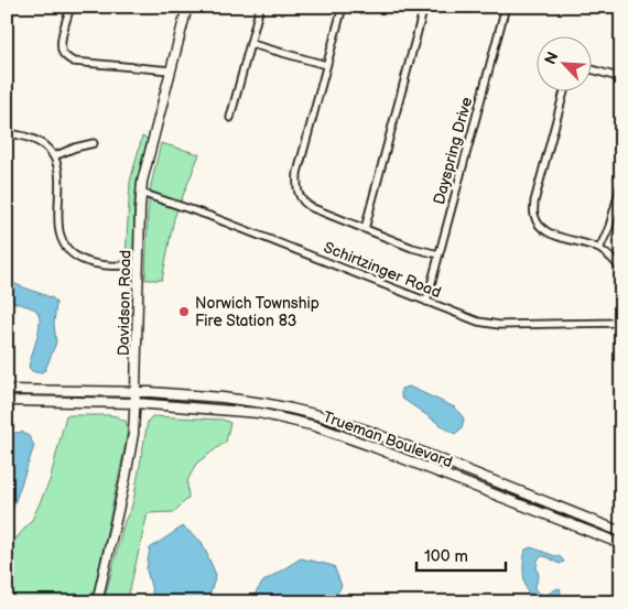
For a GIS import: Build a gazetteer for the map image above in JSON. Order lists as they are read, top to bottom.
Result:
{
  "streets": {
    "main road": ["Davidson Road", "Trueman Boulevard"],
    "street": ["Dayspring Drive", "Schirtzinger Road"]
  },
  "crossings": [
    ["Dayspring Drive", "Schirtzinger Road"],
    ["Schirtzinger Road", "Davidson Road"],
    ["Davidson Road", "Trueman Boulevard"]
  ],
  "places": ["Norwich Township Fire Station 83"],
  "scale_bar": "100 m",
  "north": "top left"
}
